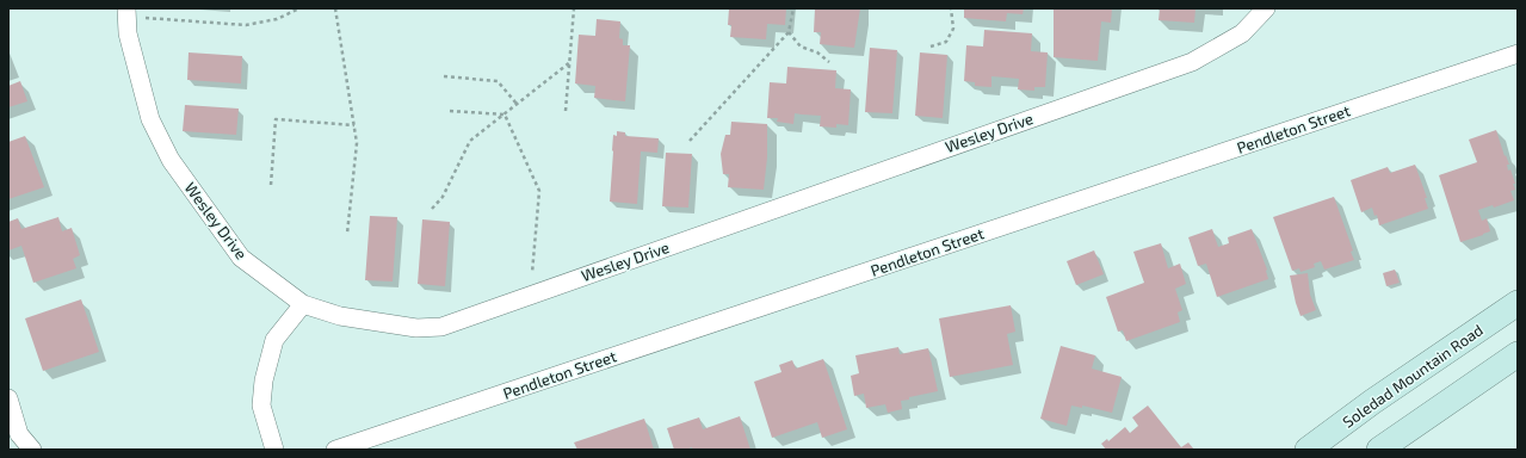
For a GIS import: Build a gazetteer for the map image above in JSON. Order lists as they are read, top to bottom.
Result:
{
  "streets": {
    "main road": ["Soledad Mountain Road"],
    "street": ["Pendleton Street", "Wesley Drive"]
  }
}
